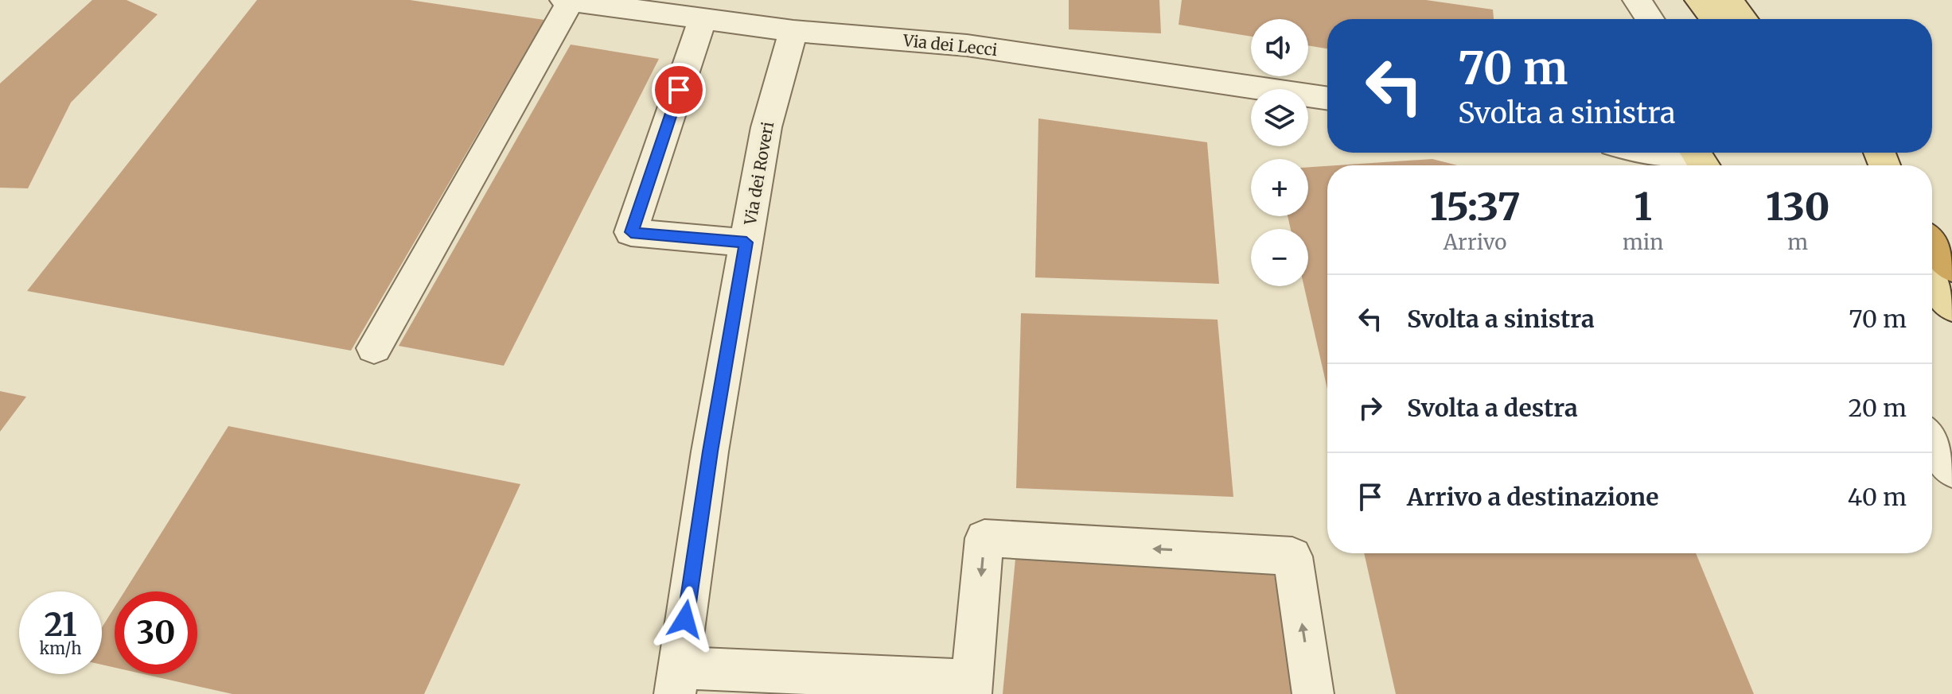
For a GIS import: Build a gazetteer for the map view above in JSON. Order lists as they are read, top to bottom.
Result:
{
  "streets": {
    "street": ["Via dei Lecci", "Via dei Roveri"]
  },
  "crossings": [
    ["Via dei Lecci", "Via dei Roveri"]
  ],
  "page": {
    "map_buttons": ["+", "−"],
    "turn": ["70 m", "Svolta a sinistra"],
    "eta": [
      "15:37",
      "Arrivo",
      "1",
      "min",
      "130",
      "m"
    ],
    "list": [
      {
        "name": "Svolta a sinistra",
        "value": "70 m"
      },
      {
        "name": "Svolta a destra",
        "value": "20 m"
      },
      {
        "name": "Arrivo a destinazione",
        "value": "40 m"
      }
    ],
    "speed": "21 km/h",
    "limit": "30"
  }
}
